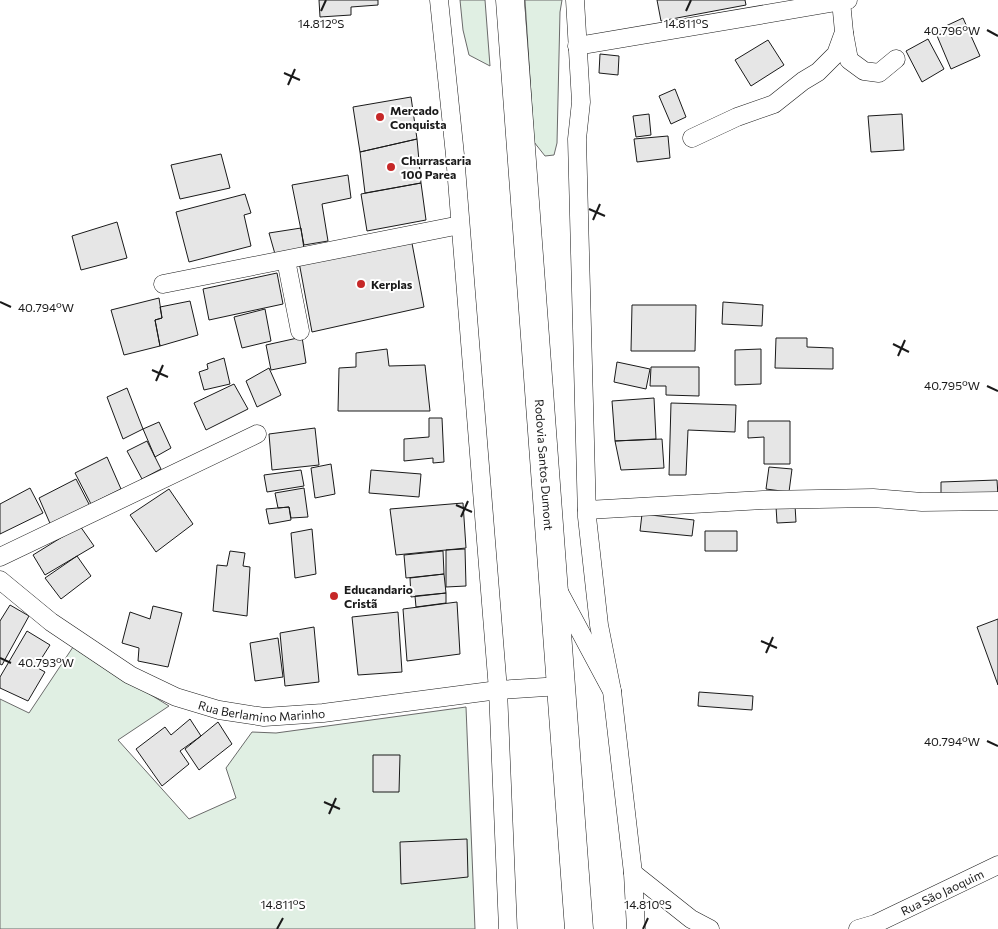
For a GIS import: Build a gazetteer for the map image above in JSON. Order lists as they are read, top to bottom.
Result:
{
  "streets": {
    "highway": ["Rodovia Santos Dumont"],
    "street": ["Rua Berlamino Marinho", "Rua São Jaoquim"]
  },
  "crossings": [
    ["Rodovia Santos Dumont", "Rua Berlamino Marinho"]
  ],
  "places": [
    "Mercado Conquista",
    "Churrascaria 100 Parea",
    "Kerplas",
    "Educandario Cristã"
  ],
  "coordinates": [
    "14.812°S",
    "14.811°S",
    "40.796°W",
    "40.794°W",
    "40.795°W",
    "40.793°W",
    "14.810°S"
  ]
}
